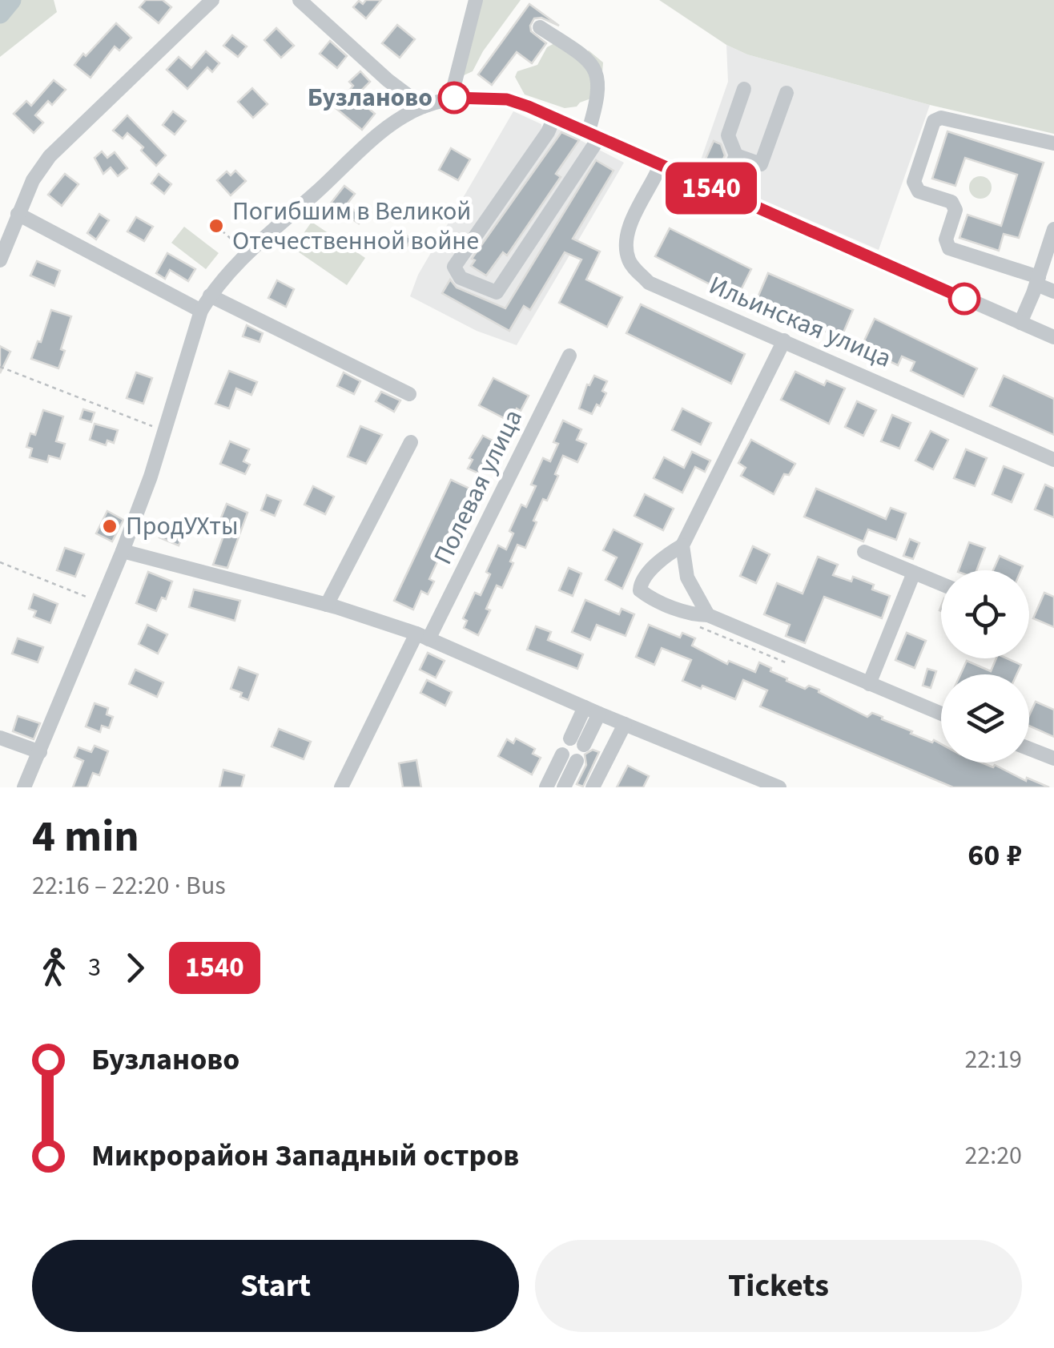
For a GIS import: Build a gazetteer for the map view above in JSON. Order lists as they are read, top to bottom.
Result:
{
  "streets": {
    "street": ["Ильинская улица", "Полевая улица"]
  },
  "places": ["Бузланово", "Погибшим в Великой Отечественной войне", "ПродУХты"],
  "lines": ["bus line 1540"],
  "page": {
    "on_map": "1540",
    "heading": ["4 min", "22:16 – 22:20 · Bus", "60 ₽"],
    "legs": ["3", "1540"],
    "list": [
      {
        "name": "Бузланово",
        "value": "22:19"
      },
      {
        "name": "Микрорайон Западный остров",
        "value": "22:20"
      }
    ],
    "buttons": ["Start", "Tickets"]
  }
}
